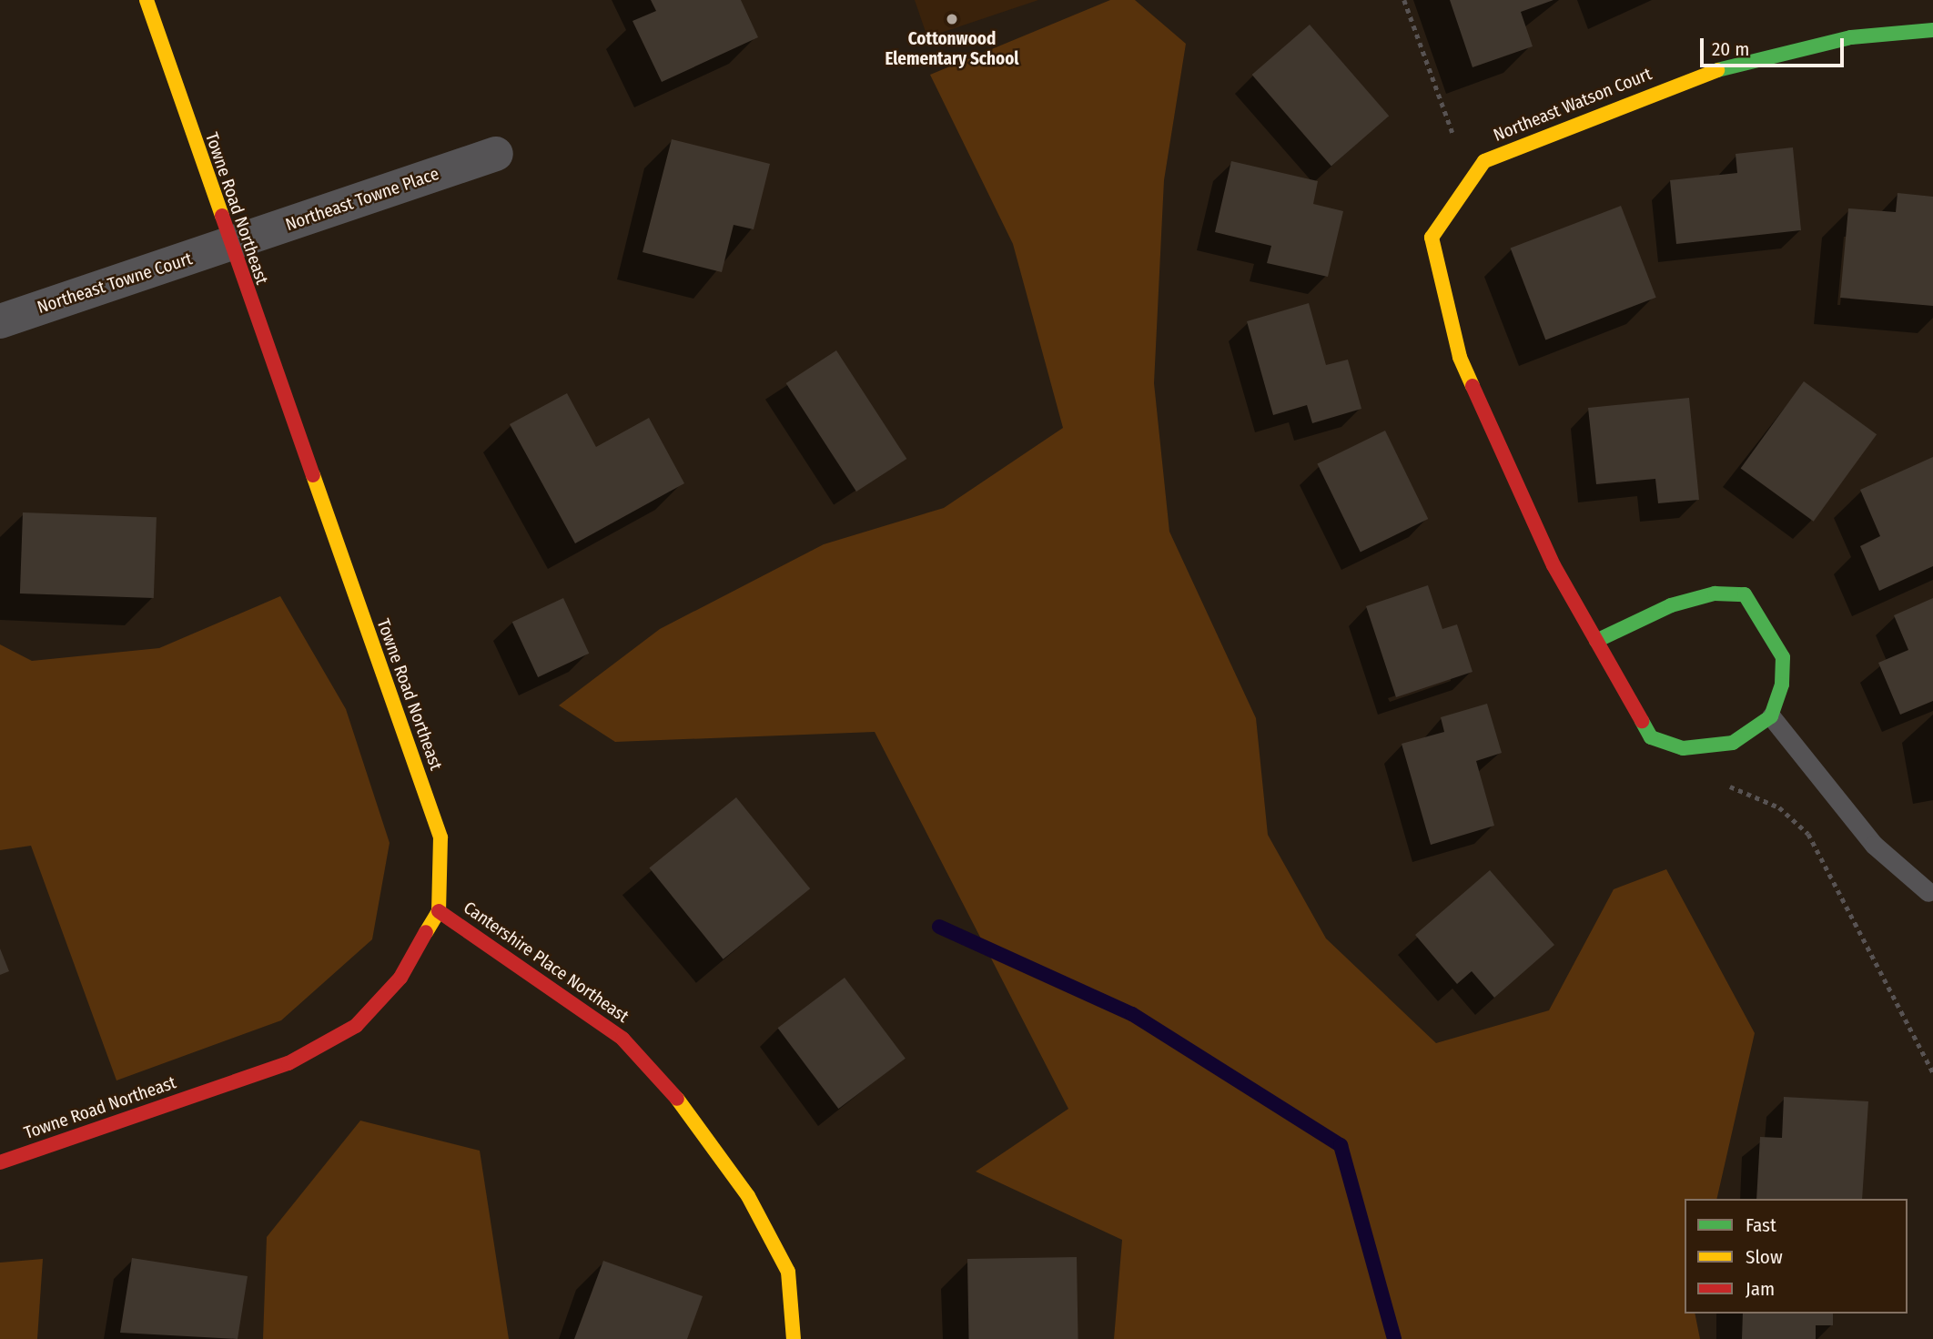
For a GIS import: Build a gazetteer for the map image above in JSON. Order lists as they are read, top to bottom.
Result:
{
  "streets": {
    "street": [
      "Northeast Watson Court",
      "Northeast Towne Place",
      "Towne Road Northeast",
      "Northeast Towne Court",
      "Cantershire Place Northeast"
    ]
  },
  "crossings": [
    ["Northeast Towne Place", "Towne Road Northeast"],
    ["Northeast Towne Place", "Northeast Towne Court"],
    ["Towne Road Northeast", "Northeast Towne Court"],
    ["Towne Road Northeast", "Cantershire Place Northeast"]
  ],
  "places": ["Cottonwood Elementary School"],
  "legend": ["Fast", "Slow", "Jam"],
  "scale_bar": "20 m"
}
